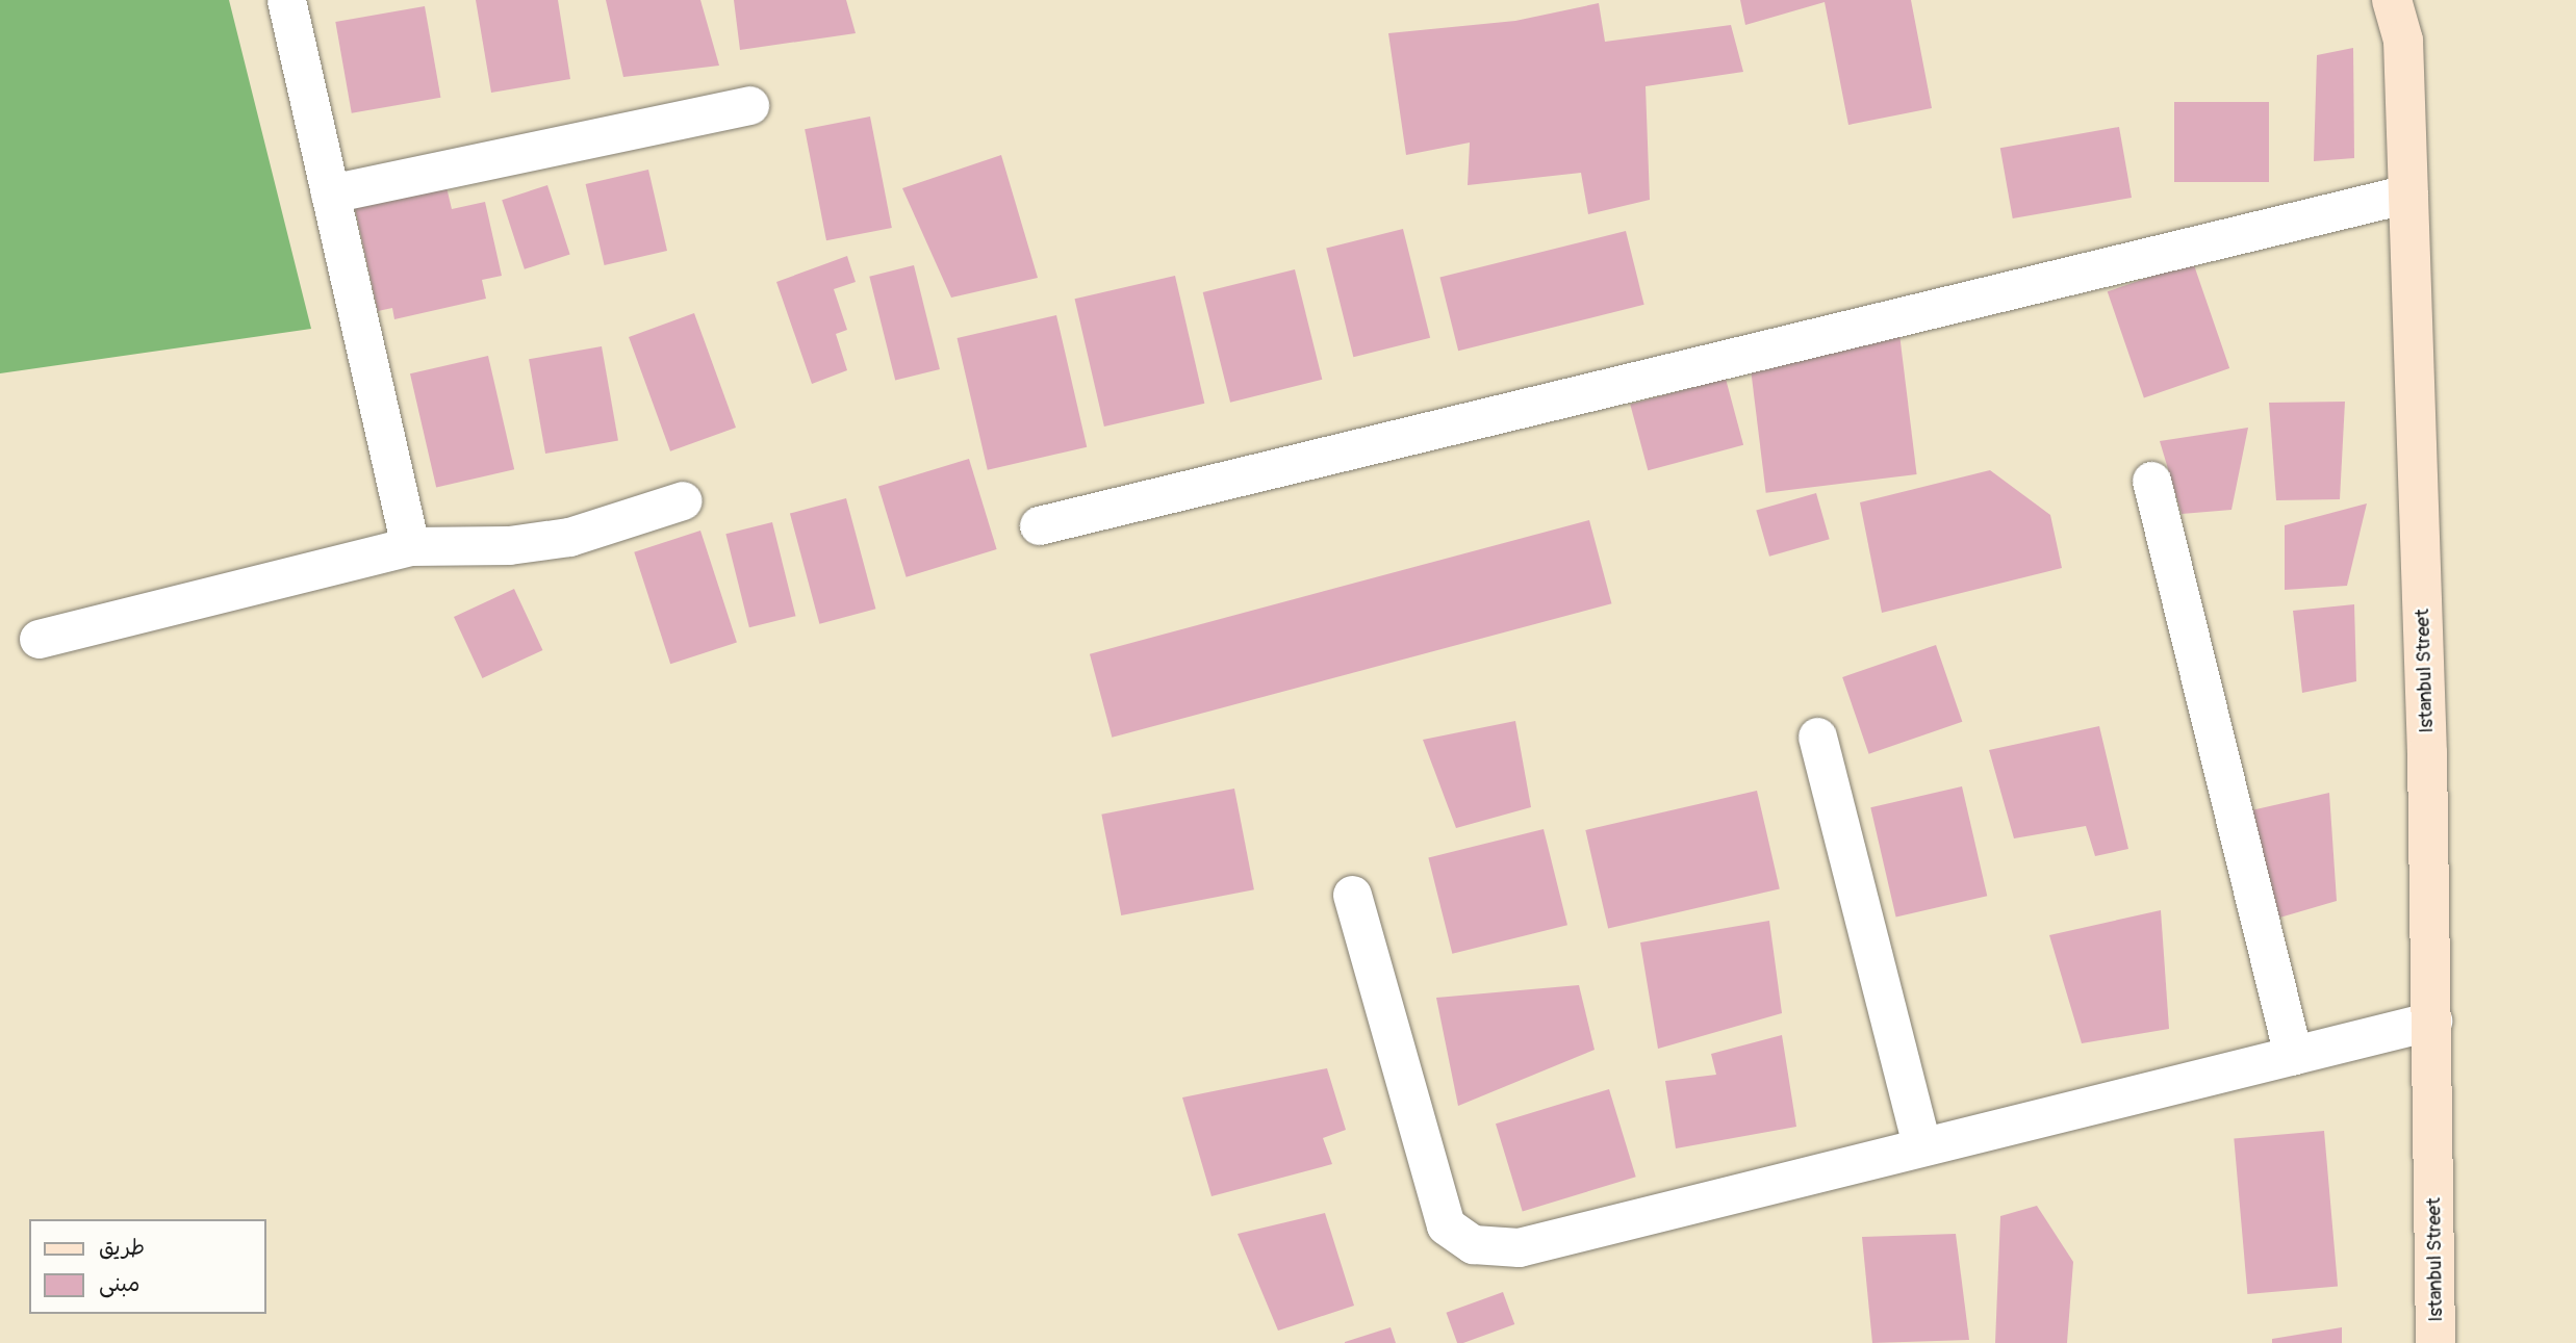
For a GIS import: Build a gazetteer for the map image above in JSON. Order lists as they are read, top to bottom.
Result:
{
  "streets": {
    "street": ["Istanbul Street"]
  },
  "legend": ["طريق", "مبنى"]
}
